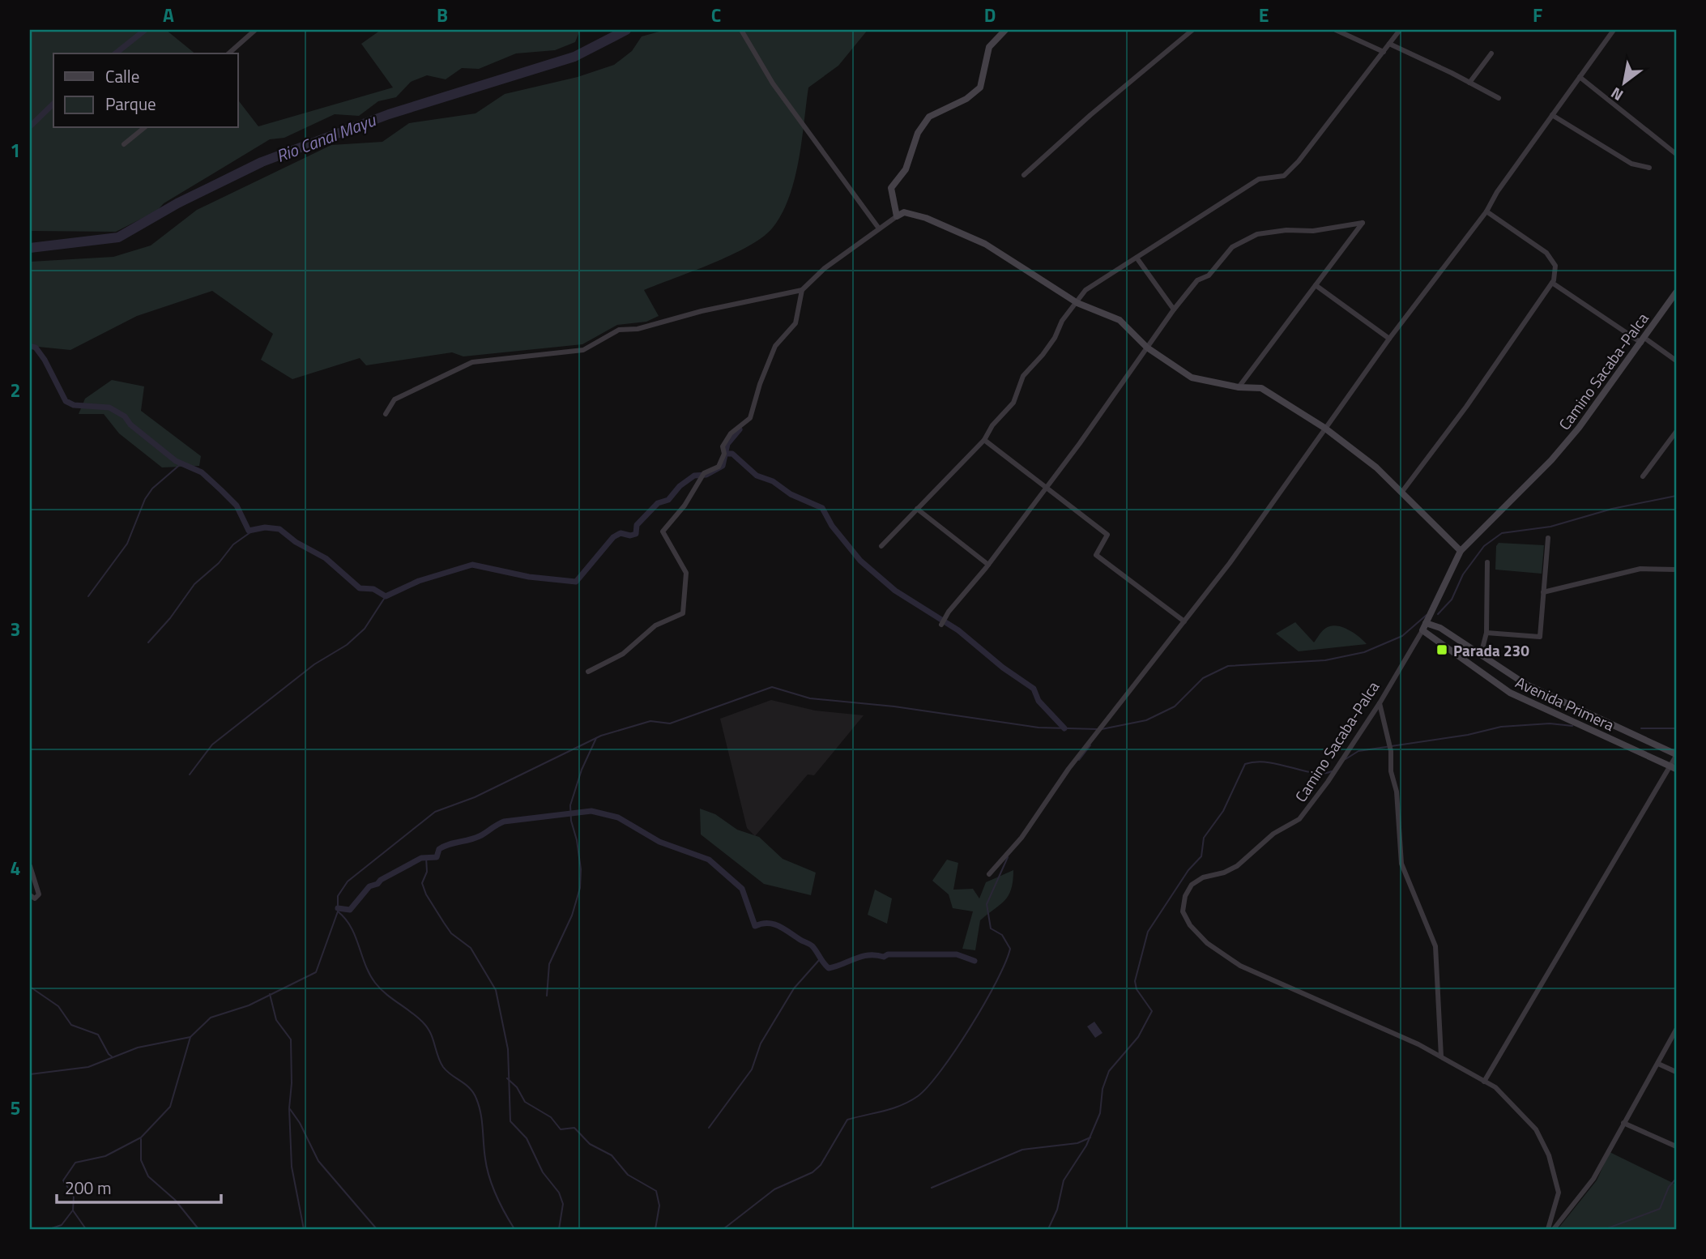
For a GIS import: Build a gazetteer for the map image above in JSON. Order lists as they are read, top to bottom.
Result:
{
  "streets": {
    "main road": ["Camino Sacaba-Palca", "Avenida Primera"]
  },
  "crossings": [
    ["Camino Sacaba-Palca", "Avenida Primera"]
  ],
  "water": ["Rio Canal Mayu"],
  "places": {
    "transit": ["Parada 230"]
  },
  "legend": ["Calle", "Parque"],
  "scale_bar": "200 m",
  "north": "bottom left",
  "grid": {
    "columns": [
      "A",
      "B",
      "C",
      "D",
      "E",
      "F"
    ],
    "rows": [
      "1",
      "2",
      "3",
      "4",
      "5"
    ]
  }
}
